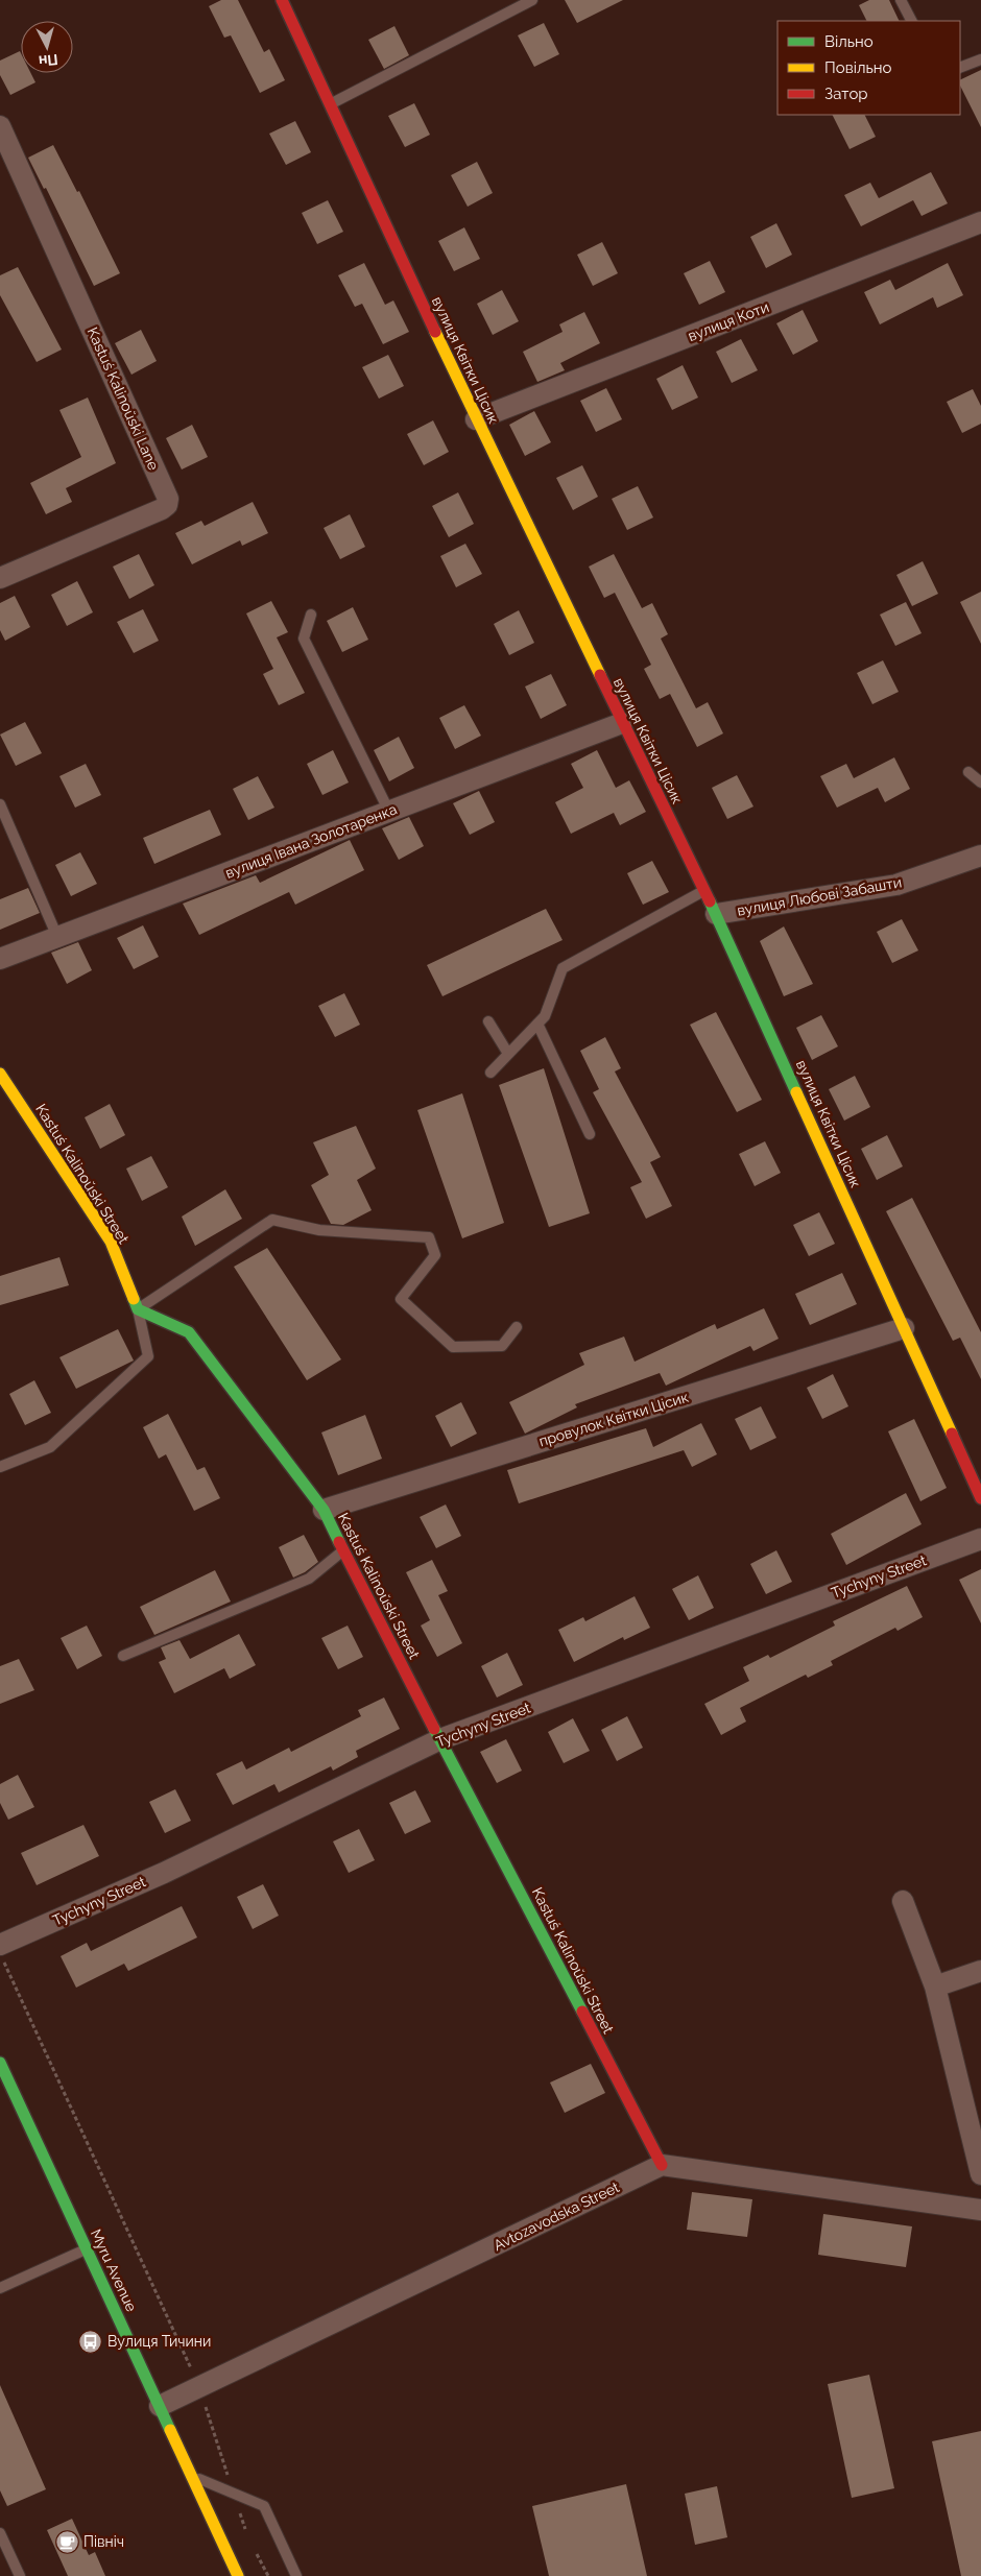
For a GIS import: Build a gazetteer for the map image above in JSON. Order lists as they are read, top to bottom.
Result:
{
  "streets": {
    "street": [
      "вулиця Коти",
      "вулиця Квітки Цісик",
      "Kastuś Kalinoŭski Lane",
      "вулиця Івана Золотаренка",
      "вулиця Любові Забашти",
      "Kastuś Kalinoŭski Street",
      "провулок Квітки Цісик",
      "Tychyny Street",
      "Avtozavodska Street",
      "Myru Avenue"
    ]
  },
  "crossings": [
    ["вулиця Коти", "вулиця Квітки Цісик"],
    ["вулиця Квітки Цісик", "вулиця Івана Золотаренка"],
    ["вулиця Квітки Цісик", "вулиця Любові Забашти"],
    ["вулиця Квітки Цісик", "провулок Квітки Цісик"],
    ["Kastuś Kalinoŭski Street", "провулок Квітки Цісик"],
    ["Kastuś Kalinoŭski Street", "Tychyny Street"],
    ["Kastuś Kalinoŭski Street", "Avtozavodska Street"],
    ["Avtozavodska Street", "Myru Avenue"]
  ],
  "places": {
    "bus stop": ["Вулиця Тичини"],
    "cafe": ["Північ"]
  },
  "legend": ["Вільно", "Повільно", "Затор"],
  "north": "bottom"
}
